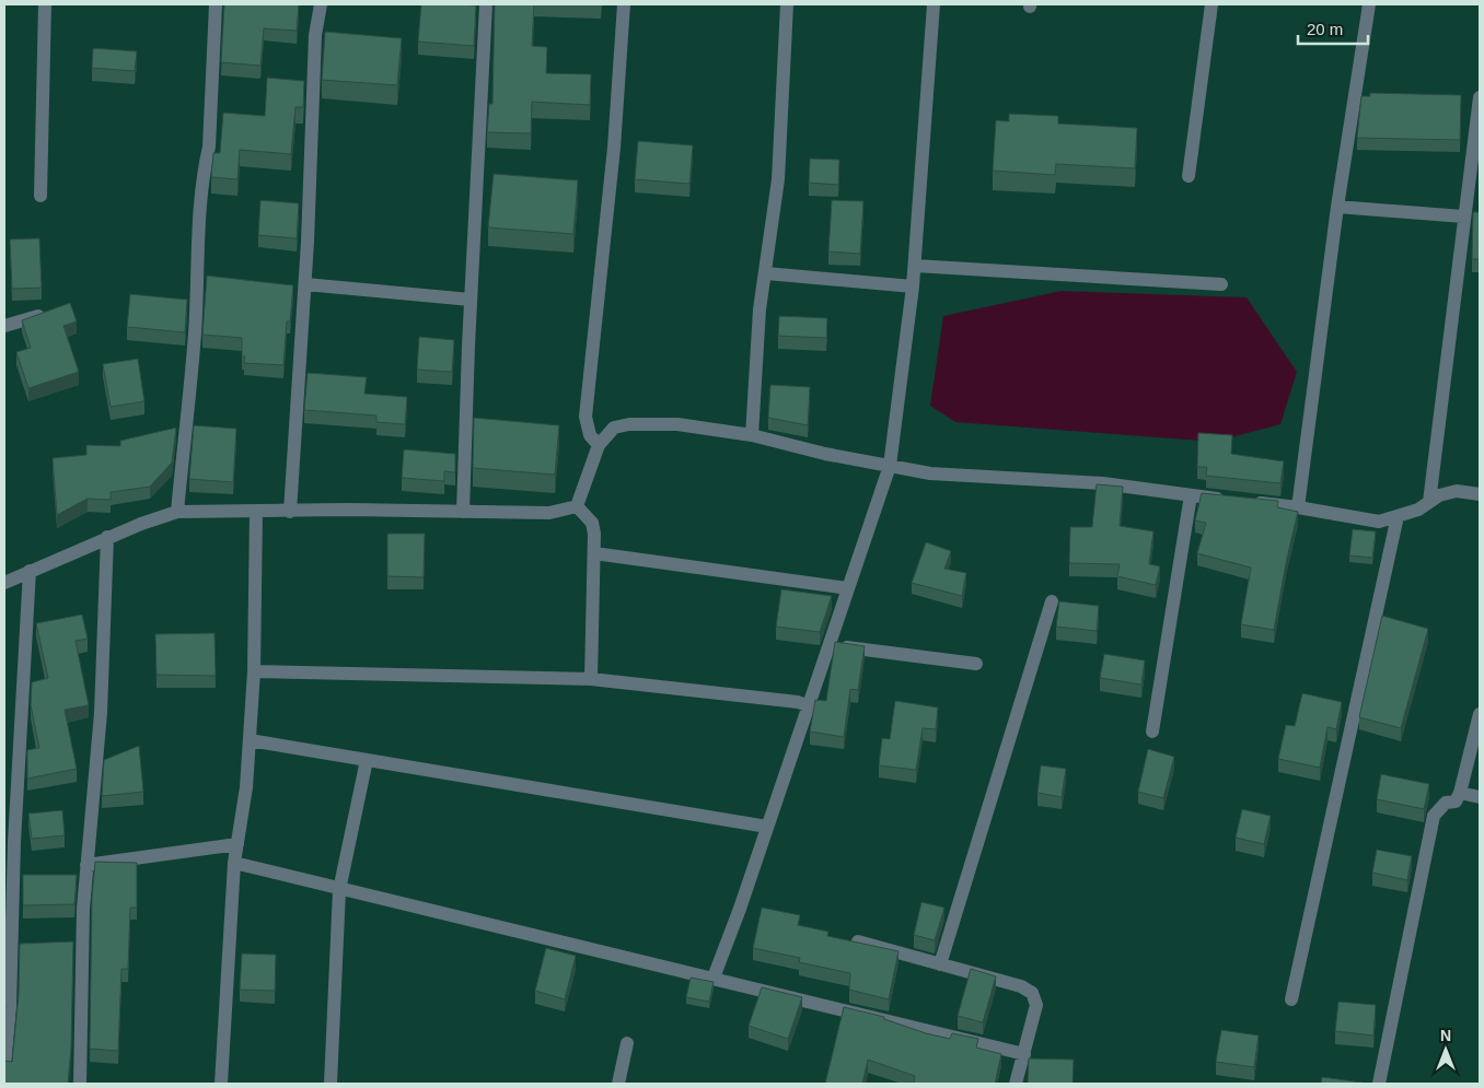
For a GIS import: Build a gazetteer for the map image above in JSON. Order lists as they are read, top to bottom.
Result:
{
  "scale_bar": "20 m",
  "north": "top"
}
